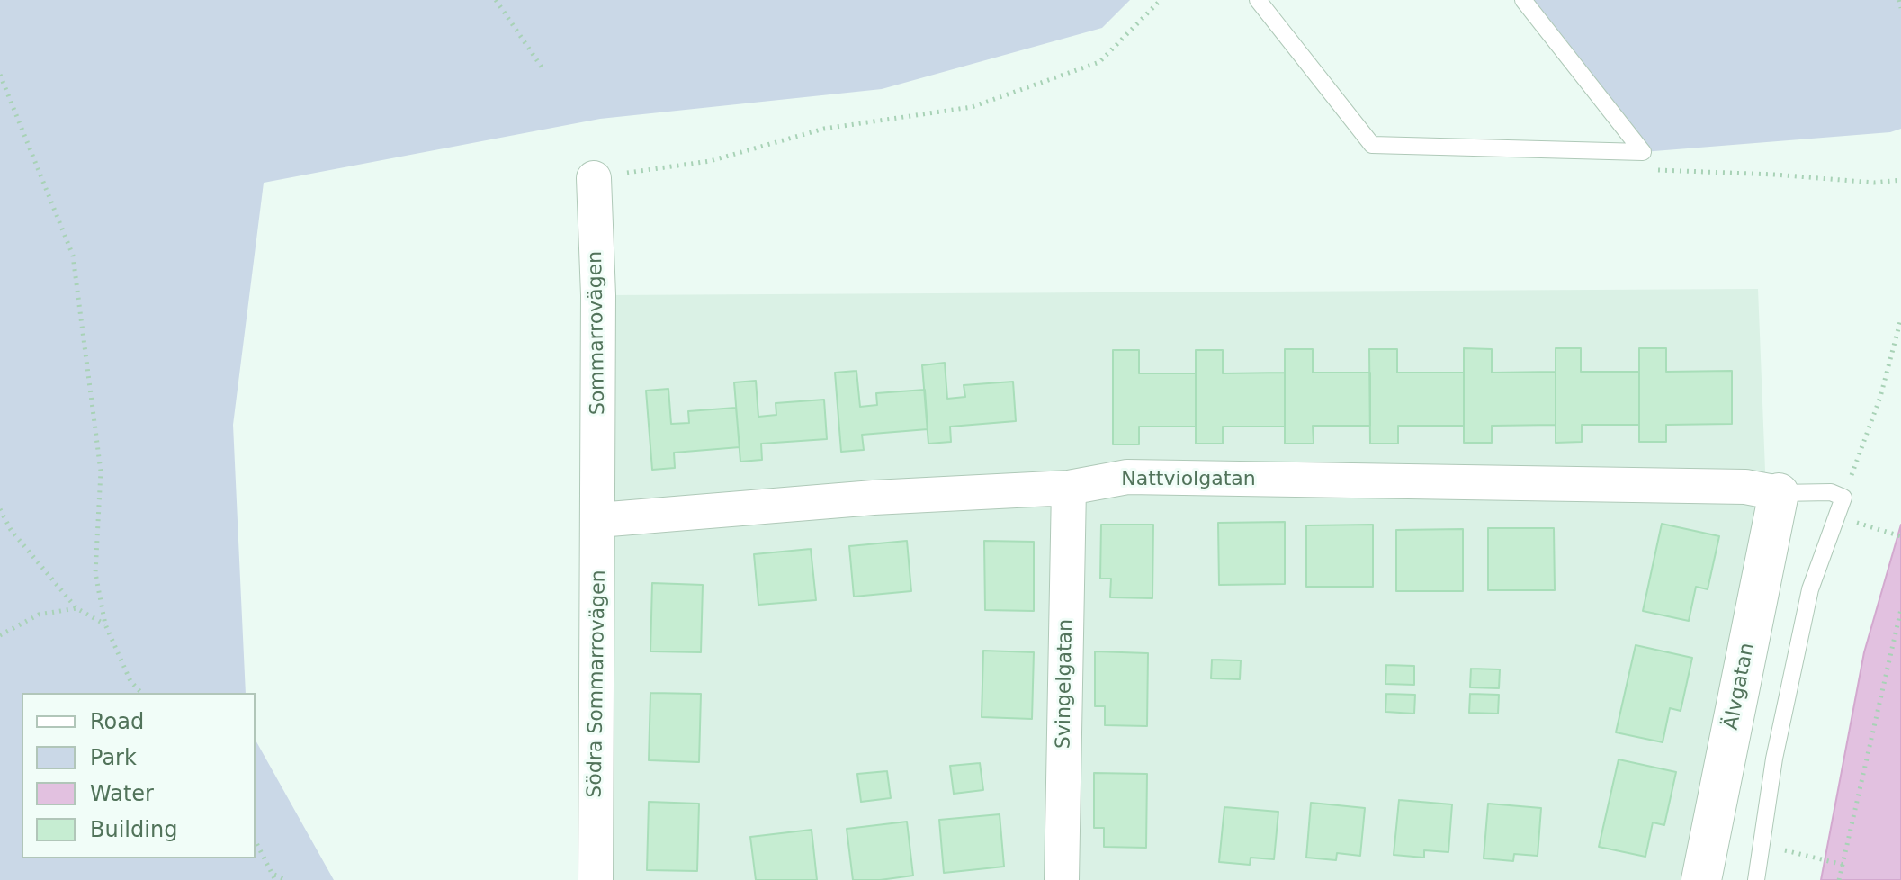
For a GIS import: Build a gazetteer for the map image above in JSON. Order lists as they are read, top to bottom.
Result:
{
  "streets": {
    "street": [
      "Sommarrovägen",
      "Nattviolgatan",
      "Södra Sommarrovägen",
      "Svingelgatan",
      "Älvgatan"
    ]
  },
  "crossings": [
    ["Sommarrovägen", "Nattviolgatan"],
    ["Sommarrovägen", "Södra Sommarrovägen"],
    ["Nattviolgatan", "Södra Sommarrovägen"],
    ["Nattviolgatan", "Svingelgatan"],
    ["Nattviolgatan", "Älvgatan"]
  ],
  "legend": [
    "Road",
    "Park",
    "Water",
    "Building"
  ]
}
